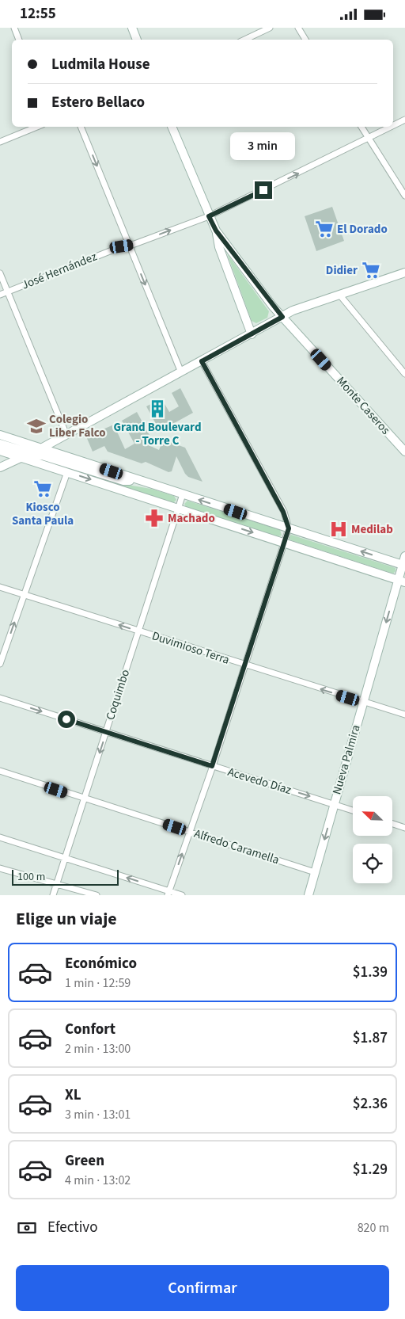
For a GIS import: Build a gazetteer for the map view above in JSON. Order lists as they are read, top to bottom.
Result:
{
  "streets": {
    "street": [
      "José Hernández",
      "Monte Caseros",
      "Duvimioso Terra",
      "Coquimbo",
      "Nueva Palmira",
      "Acevedo Díaz",
      "Alfredo Caramella"
    ]
  },
  "crossings": [
    ["José Hernández", "Monte Caseros"],
    ["Duvimioso Terra", "Coquimbo"],
    ["Duvimioso Terra", "Nueva Palmira"],
    ["Coquimbo", "Acevedo Díaz"],
    ["Coquimbo", "Alfredo Caramella"],
    ["Nueva Palmira", "Acevedo Díaz"],
    ["Nueva Palmira", "Alfredo Caramella"]
  ],
  "one_way": [
    "José Hernández",
    "Duvimioso Terra",
    "Nueva Palmira",
    "Acevedo Díaz"
  ],
  "places": {
    "supermarket": ["El Dorado", "Didier", "Kiosco Santa Paula"],
    "building": ["Grand Boulevard - Torre C"],
    "school or university": ["Colegio Liber Falco"],
    "pharmacy": ["Machado"],
    "hospital": ["Medilab"]
  },
  "scale_bar": "100 m",
  "north": "top left",
  "page": {
    "status": "12:55",
    "banner": ["Ludmila House", "Estero Bellaco"],
    "bubble": "3 min",
    "scale": "100 m",
    "heading": "Elige un viaje",
    "list": [
      {
        "name": "Económico",
        "note": "1 min · 12:59",
        "value": "$1.39"
      },
      {
        "name": "Confort",
        "note": "2 min · 13:00",
        "value": "$1.87"
      },
      {
        "name": "XL",
        "note": "3 min · 13:01",
        "value": "$2.36"
      },
      {
        "name": "Green",
        "note": "4 min · 13:02",
        "value": "$1.29"
      }
    ],
    "pay": ["Efectivo", "820 m"],
    "buttons": "Confirmar"
  }
}
